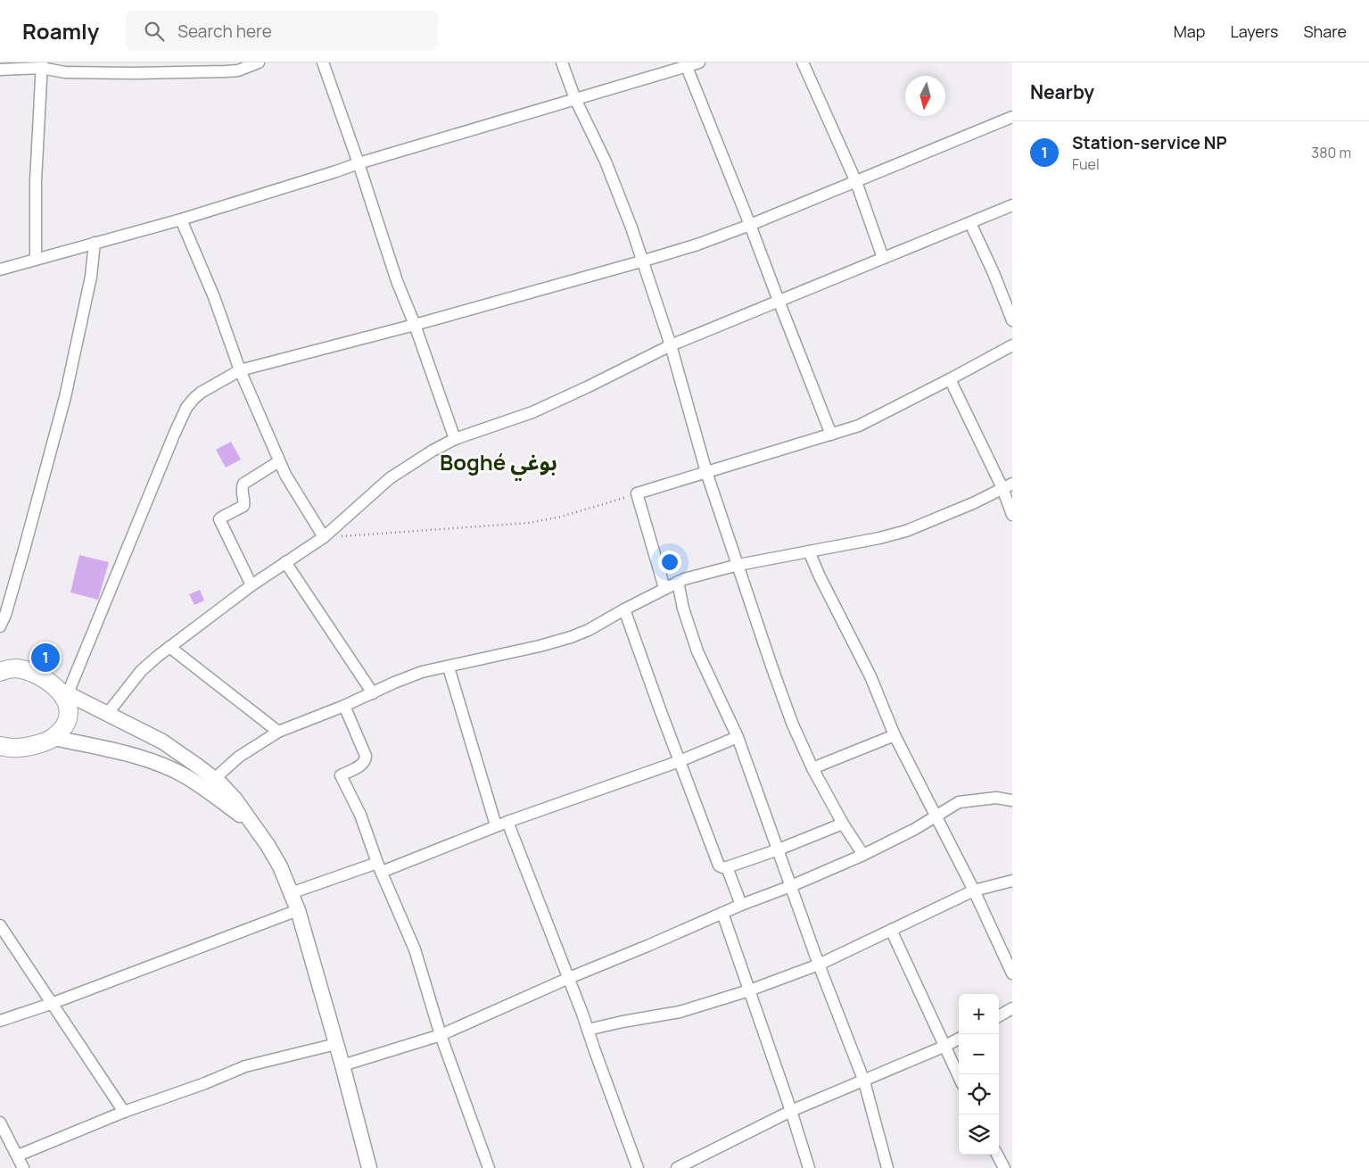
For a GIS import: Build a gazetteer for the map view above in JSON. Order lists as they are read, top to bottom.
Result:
{
  "districts": ["Boghé بوغي"],
  "north": "bottom",
  "page": {
    "header": "Roamly",
    "search": "Search here",
    "nav": ["Map", "Layers", "Share"],
    "heading": "Nearby",
    "list": [
      {
        "mark": "1",
        "name": "Station-service NP",
        "note": "Fuel",
        "value": "380 m"
      }
    ],
    "pins": "1",
    "map_buttons": ["+", "−"]
  }
}
